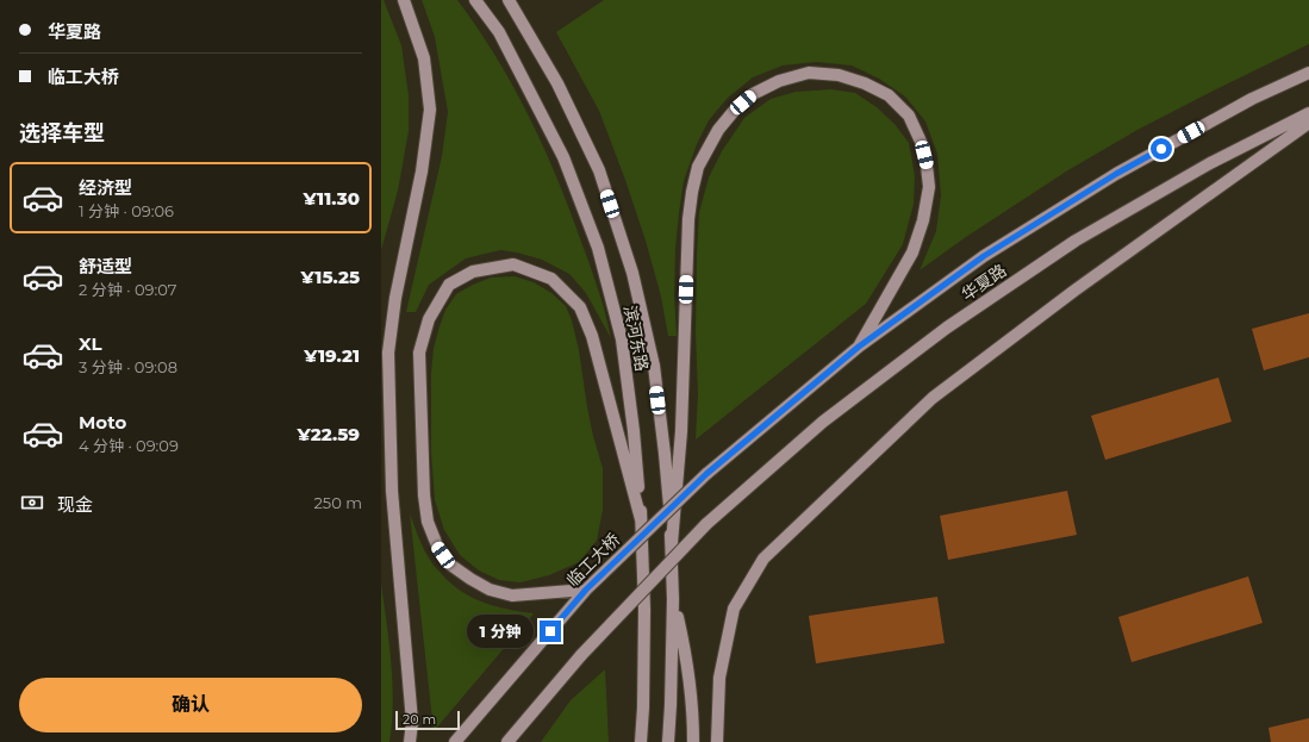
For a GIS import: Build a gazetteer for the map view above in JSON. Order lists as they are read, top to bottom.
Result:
{
  "streets": {
    "main road": ["华夏路", "滨河东路", "临工大桥"]
  },
  "crossings": [
    ["华夏路", "临工大桥"]
  ],
  "scale_bar": "20 m",
  "page": {
    "banner": ["华夏路", "临工大桥"],
    "heading": "选择车型",
    "list": [
      {
        "name": "经济型",
        "note": "1 分钟 · 09:06",
        "value": "¥11.30"
      },
      {
        "name": "舒适型",
        "note": "2 分钟 · 09:07",
        "value": "¥15.25"
      },
      {
        "name": "XL",
        "note": "3 分钟 · 09:08",
        "value": "¥19.21"
      },
      {
        "name": "Moto",
        "note": "4 分钟 · 09:09",
        "value": "¥22.59"
      }
    ],
    "pay": ["现金", "250 m"],
    "bubble": "1 分钟",
    "buttons": "确认",
    "scale": "20 m"
  }
}
